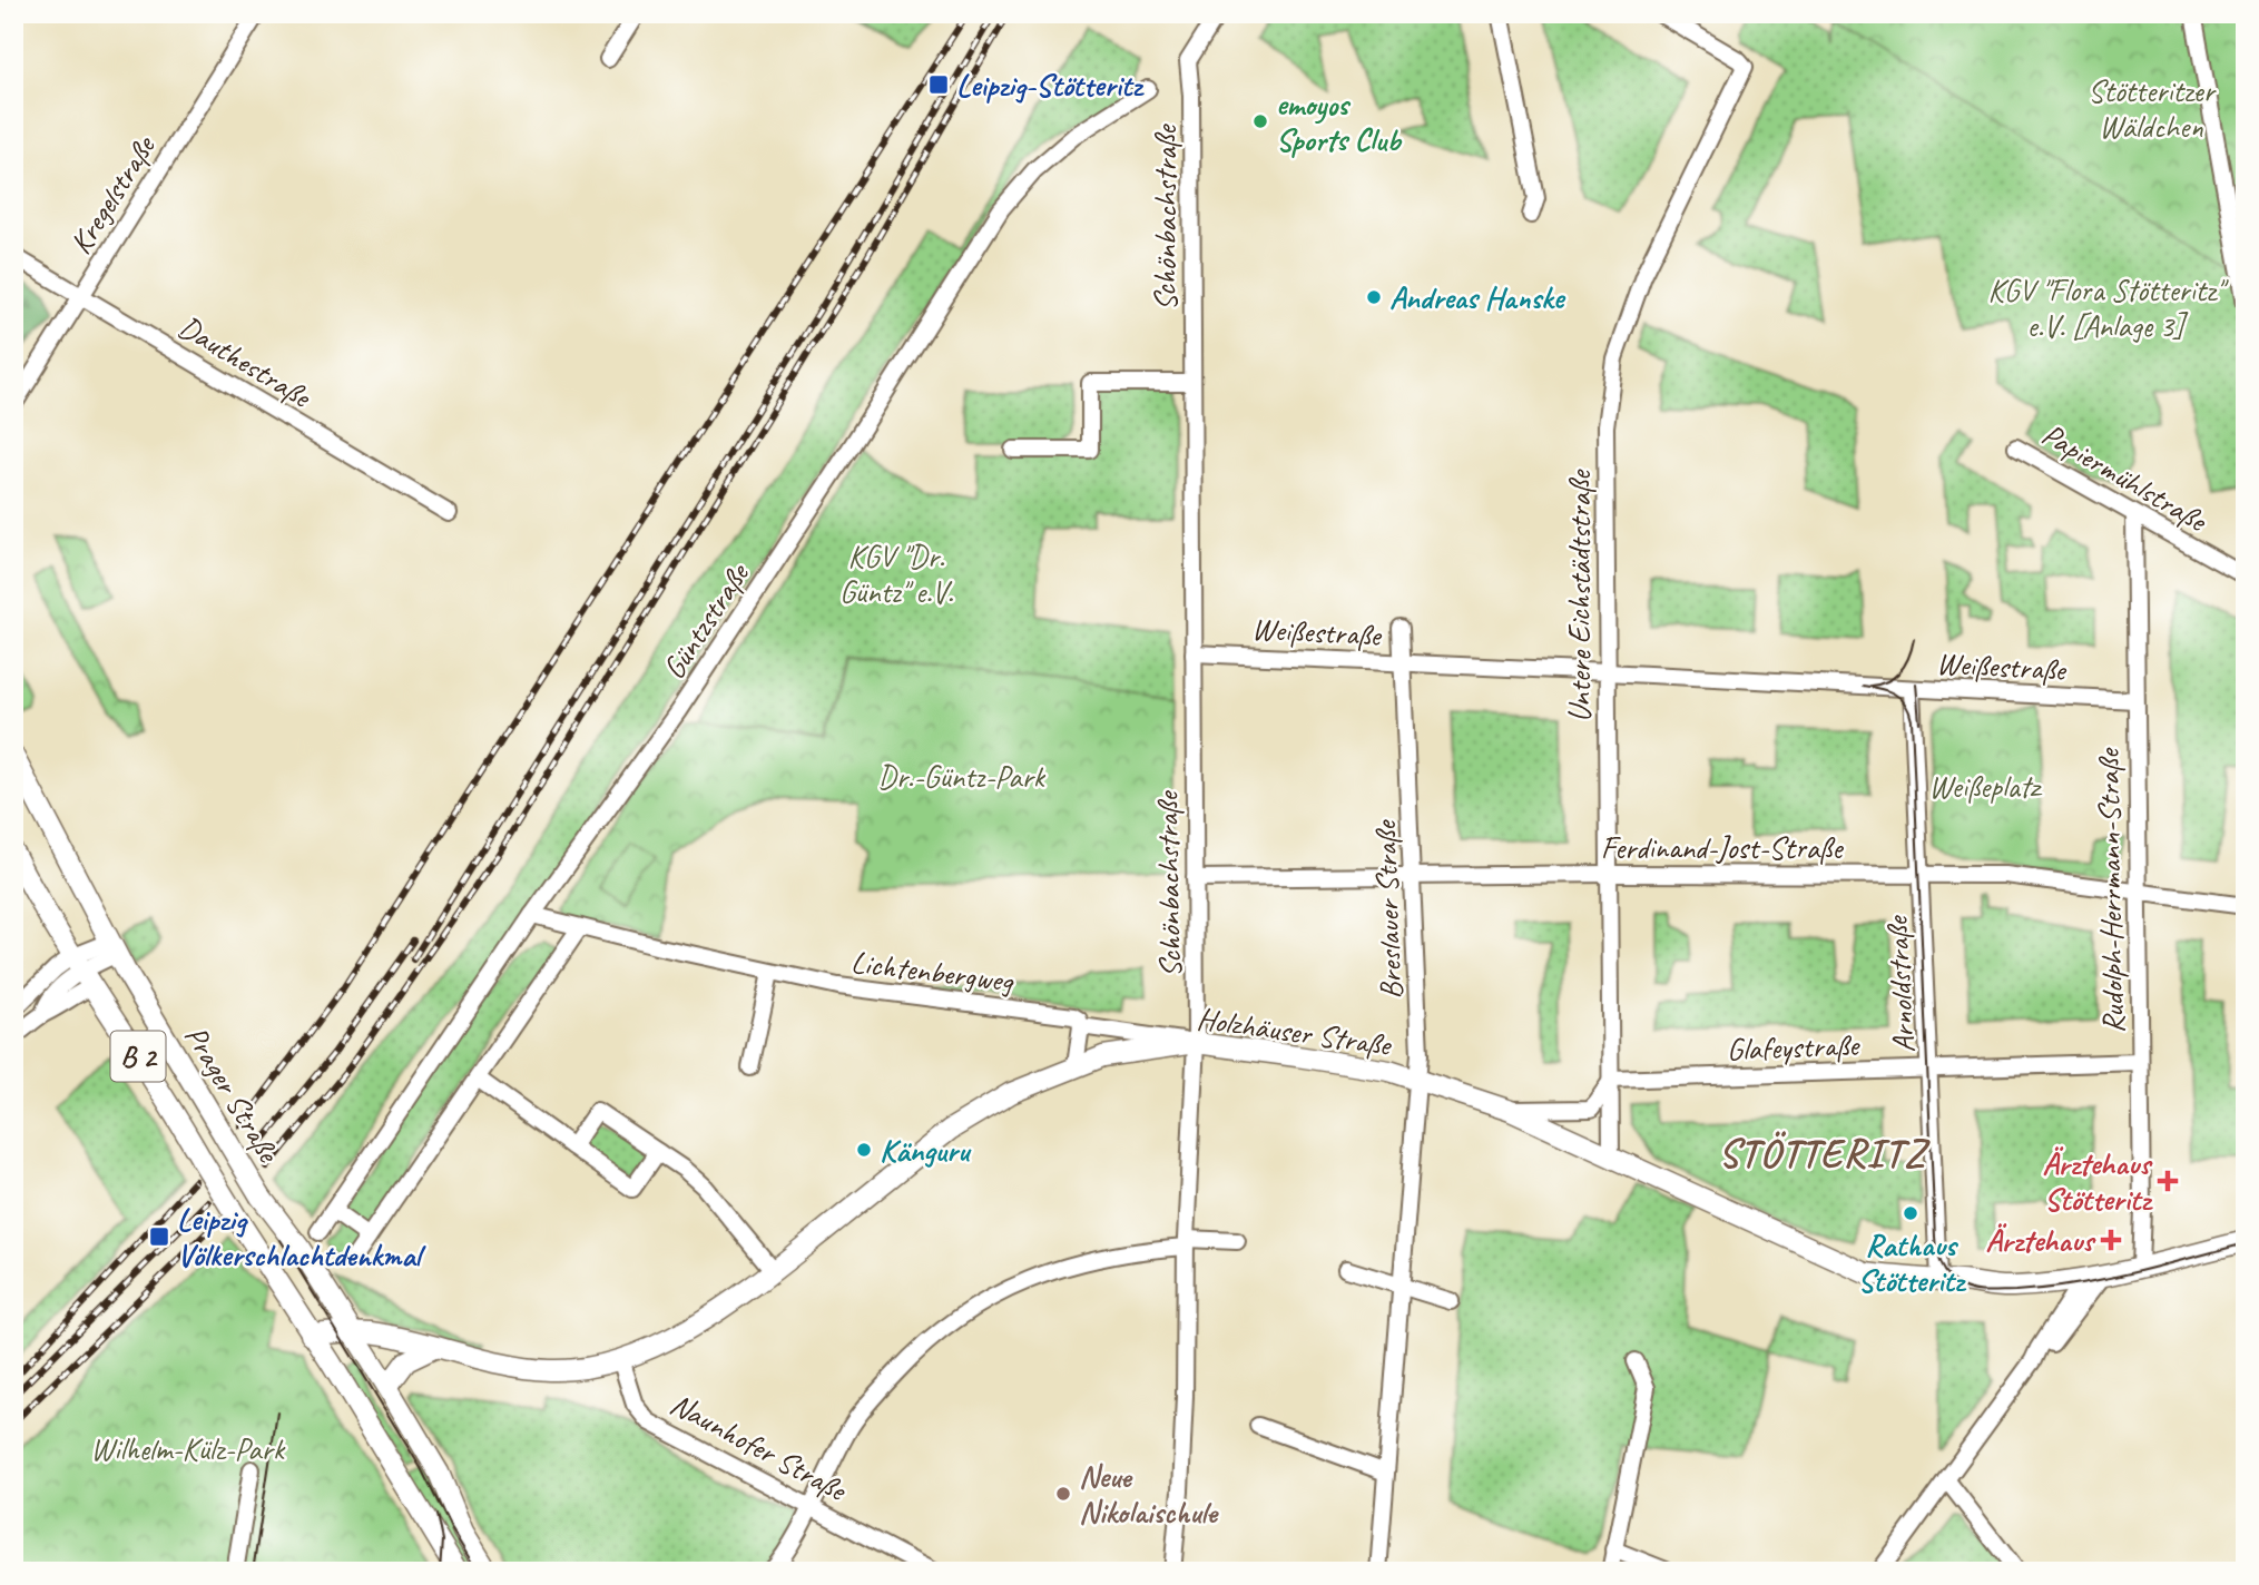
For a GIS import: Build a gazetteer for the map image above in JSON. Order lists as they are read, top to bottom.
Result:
{
  "streets": {
    "main road": ["Holzhäuser Straße", "B 2", "Prager Straße"],
    "street": [
      "Kregelstraße",
      "Schönbachstraße",
      "Dauthestraße",
      "Papiermühlstraße",
      "Untere Eichstädtstraße",
      "Güntzstraße",
      "Weißestraße",
      "Ferdinand-Jost-Straße",
      "Rudolph-Herrmann-Straße",
      "Breslauer Straße",
      "Lichtenbergweg",
      "Arnoldstraße",
      "Glafeystraße",
      "Naunhofer Straße"
    ]
  },
  "crossings": [
    ["Kregelstraße", "Dauthestraße"],
    ["Schönbachstraße", "Weißestraße"],
    ["Schönbachstraße", "Ferdinand-Jost-Straße"],
    ["Schönbachstraße", "Lichtenbergweg"],
    ["Schönbachstraße", "Holzhäuser Straße"],
    ["Papiermühlstraße", "Rudolph-Herrmann-Straße"],
    ["Untere Eichstädtstraße", "Weißestraße"],
    ["Untere Eichstädtstraße", "Ferdinand-Jost-Straße"],
    ["Untere Eichstädtstraße", "Holzhäuser Straße"],
    ["Untere Eichstädtstraße", "Glafeystraße"],
    ["Güntzstraße", "Lichtenbergweg"],
    ["Weißestraße", "Rudolph-Herrmann-Straße"],
    ["Weißestraße", "Breslauer Straße"],
    ["Weißestraße", "Arnoldstraße"],
    ["Ferdinand-Jost-Straße", "Rudolph-Herrmann-Straße"],
    ["Ferdinand-Jost-Straße", "Breslauer Straße"],
    ["Ferdinand-Jost-Straße", "Arnoldstraße"],
    ["Rudolph-Herrmann-Straße", "Holzhäuser Straße"],
    ["Rudolph-Herrmann-Straße", "Glafeystraße"],
    ["Breslauer Straße", "Holzhäuser Straße"],
    ["Lichtenbergweg", "Holzhäuser Straße"],
    ["Arnoldstraße", "Holzhäuser Straße"],
    ["Arnoldstraße", "Glafeystraße"],
    ["Holzhäuser Straße", "Naunhofer Straße"]
  ],
  "districts": ["STÖTTERITZ"],
  "parks": [
    "Stötteritzer Wäldchen",
    "KGV \"Flora Stötteritz\" e.V. [Anlage 3]",
    "KGV \"Dr. Güntz\" e.V.",
    "Dr.-Güntz-Park",
    "Weißeplatz",
    "Wilhelm-Külz-Park"
  ],
  "places": {
    "transit": ["Leipzig-Stötteritz", "Leipzig Völkerschlachtdenkmal"],
    "other": [
      "emoyos Sports Club",
      "Andreas Hanske",
      "Känguru",
      "Rathaus Stötteritz",
      "Neue Nikolaischule"
    ],
    "health": ["Ärztehaus Stötteritz", "Ärztehaus"]
  }
}
